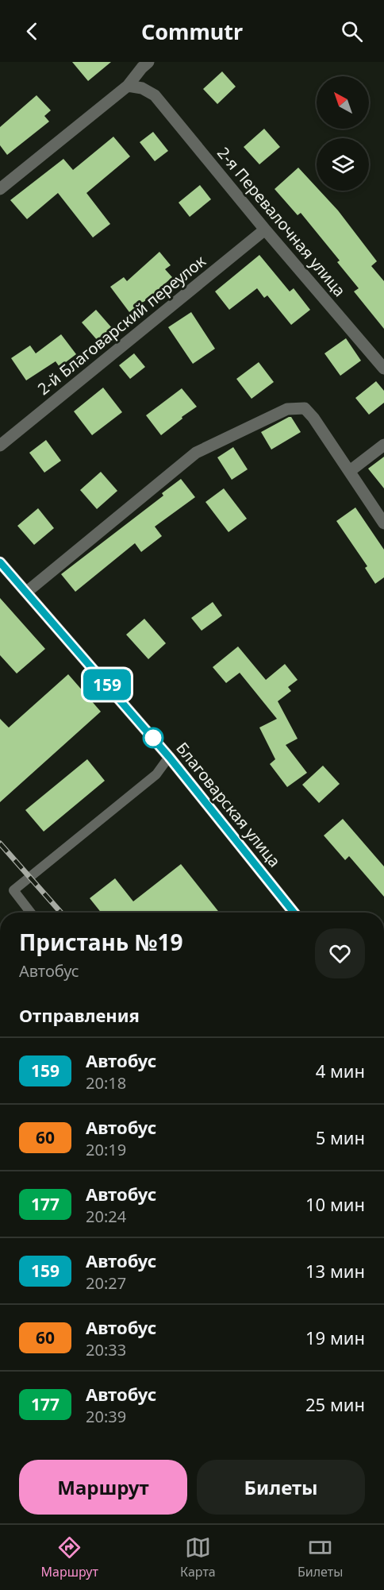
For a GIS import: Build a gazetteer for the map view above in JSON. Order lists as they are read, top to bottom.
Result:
{
  "streets": {
    "street": ["2-я Перевалочная улица", "2-й Благоварский переулок", "Благоварская улица"]
  },
  "crossings": [
    ["2-я Перевалочная улица", "2-й Благоварский переулок"]
  ],
  "lines": ["bus line 159"],
  "north": "top left",
  "page": {
    "header": "Commutr",
    "on_map": "159",
    "heading": [
      ["Пристань №19", "Автобус"],
      "Отправления"
    ],
    "list": [
      {
        "mark": "159",
        "name": "Автобус",
        "note": "20:18",
        "value": "4 мин"
      },
      {
        "mark": "60",
        "name": "Автобус",
        "note": "20:19",
        "value": "5 мин"
      },
      {
        "mark": "177",
        "name": "Автобус",
        "note": "20:24",
        "value": "10 мин"
      },
      {
        "mark": "159",
        "name": "Автобус",
        "note": "20:27",
        "value": "13 мин"
      },
      {
        "mark": "60",
        "name": "Автобус",
        "note": "20:33",
        "value": "19 мин"
      },
      {
        "mark": "177",
        "name": "Автобус",
        "note": "20:39",
        "value": "25 мин"
      }
    ],
    "buttons": ["Маршрут", "Билеты"],
    "tabs": ["Маршрут", "Карта", "Билеты"]
  }
}
